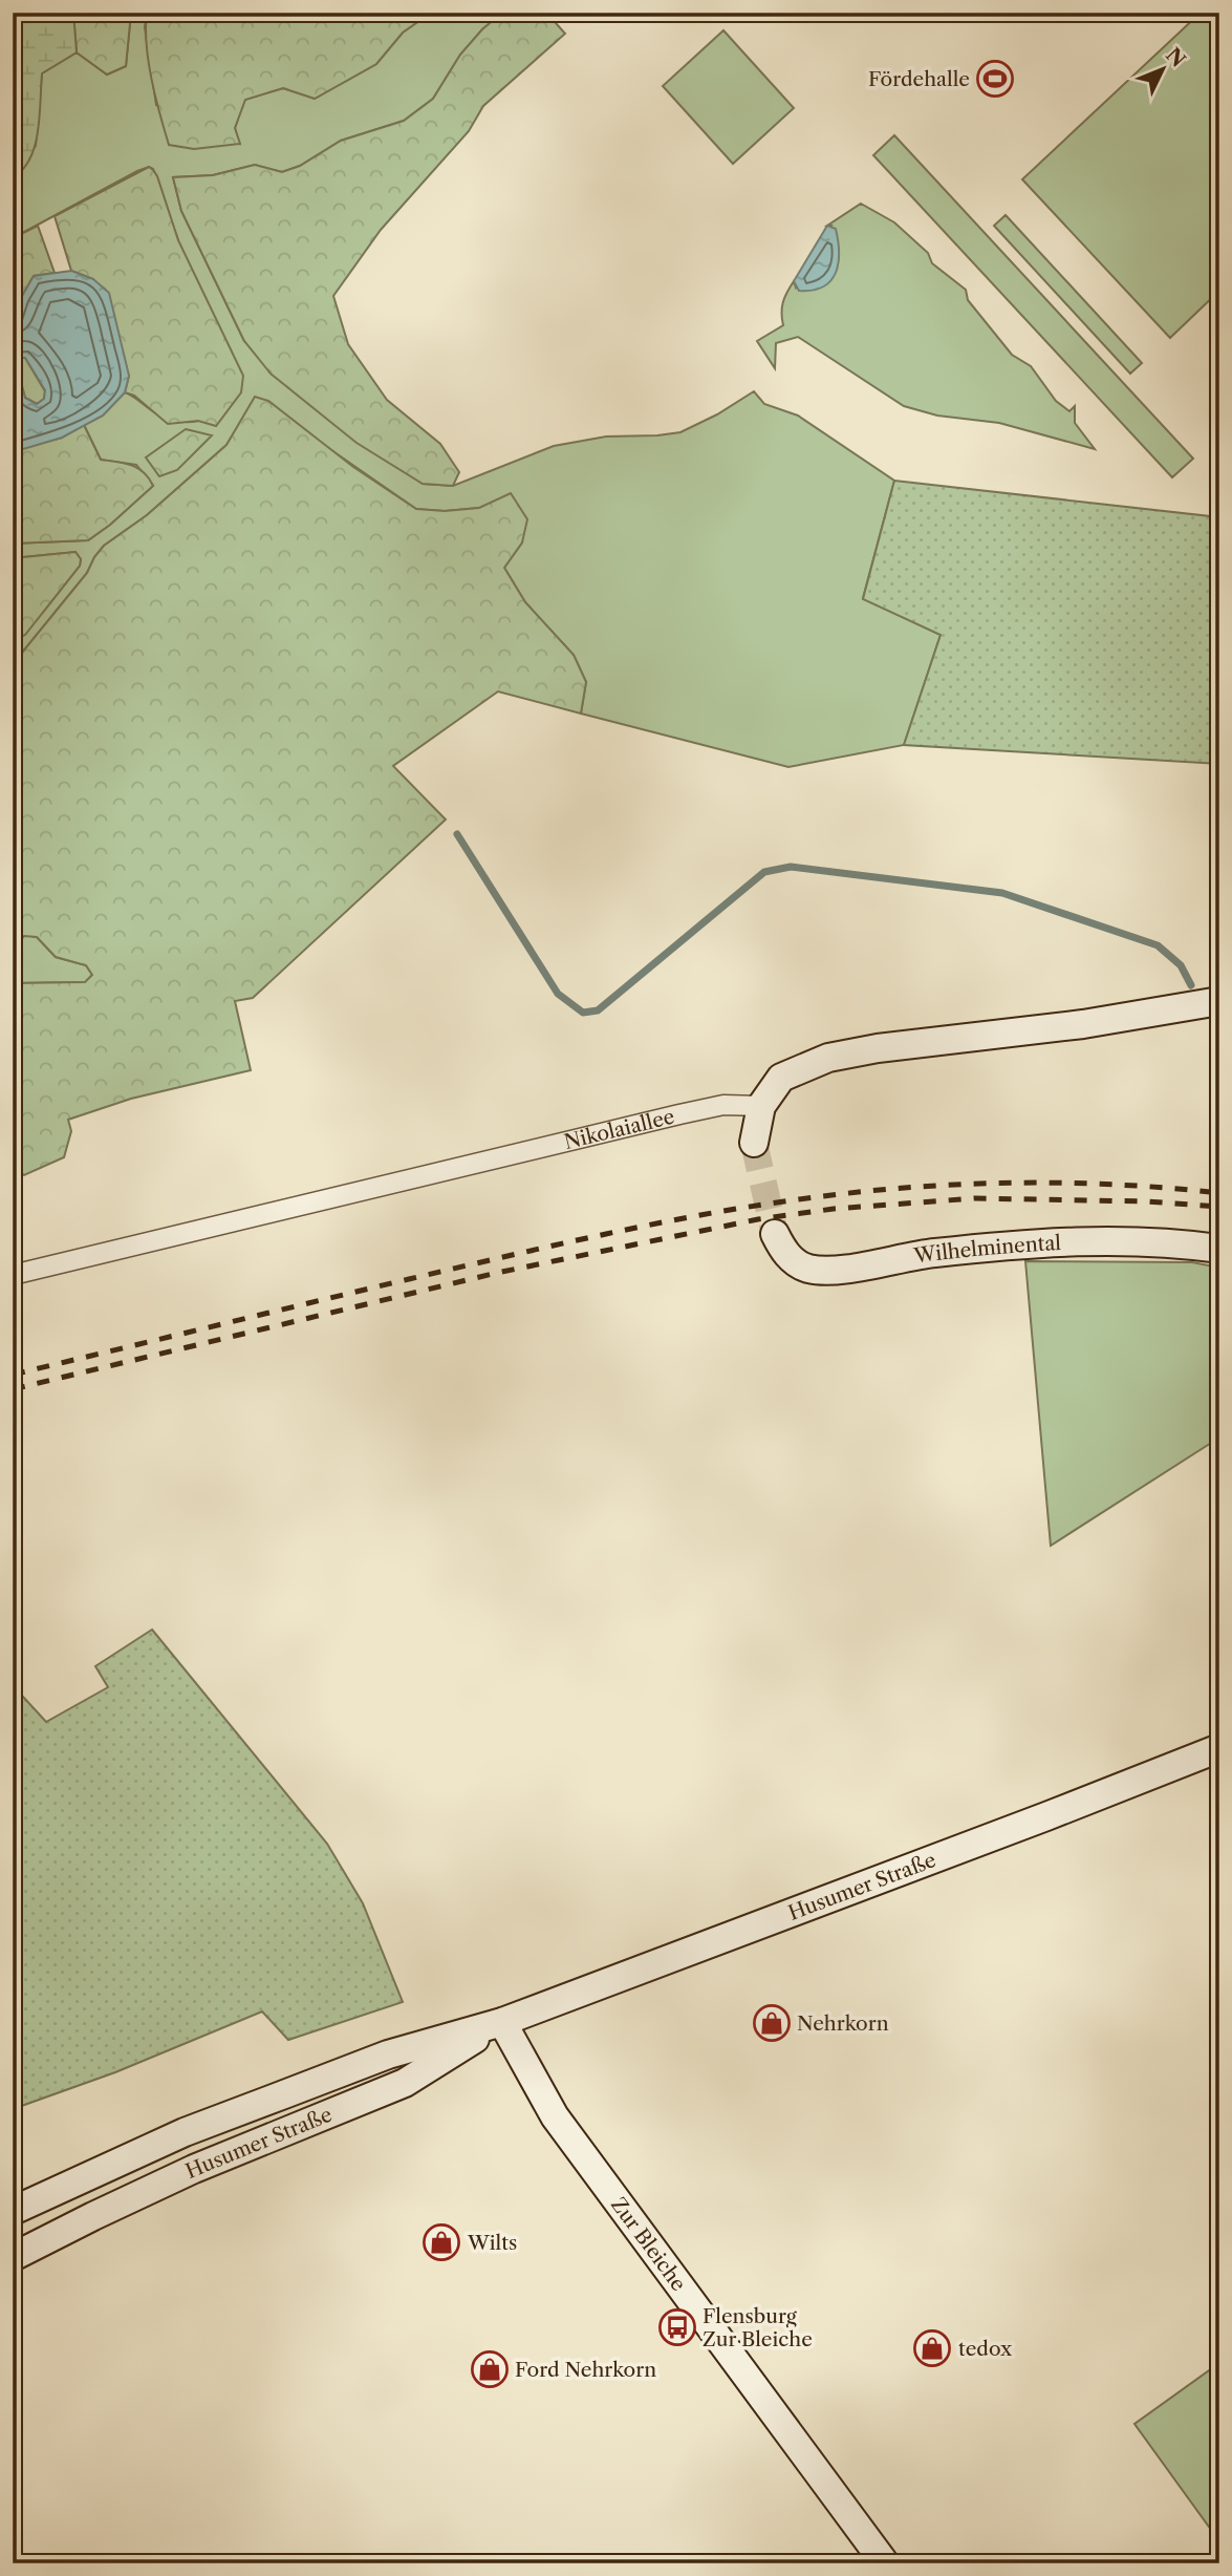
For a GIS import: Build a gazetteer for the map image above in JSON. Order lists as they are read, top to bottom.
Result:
{
  "streets": {
    "main road": ["Wilhelminental", "Husumer Straße", "Zur Bleiche"],
    "street": ["Nikolaiallee"]
  },
  "crossings": [
    ["Husumer Straße", "Zur Bleiche"]
  ],
  "places": {
    "sports": ["Fördehalle"],
    "shop": [
      "Nehrkorn",
      "Wilts",
      "tedox",
      "Ford Nehrkorn"
    ],
    "bus stop": ["Flensburg Zur Bleiche"]
  },
  "north": "top right"
}
